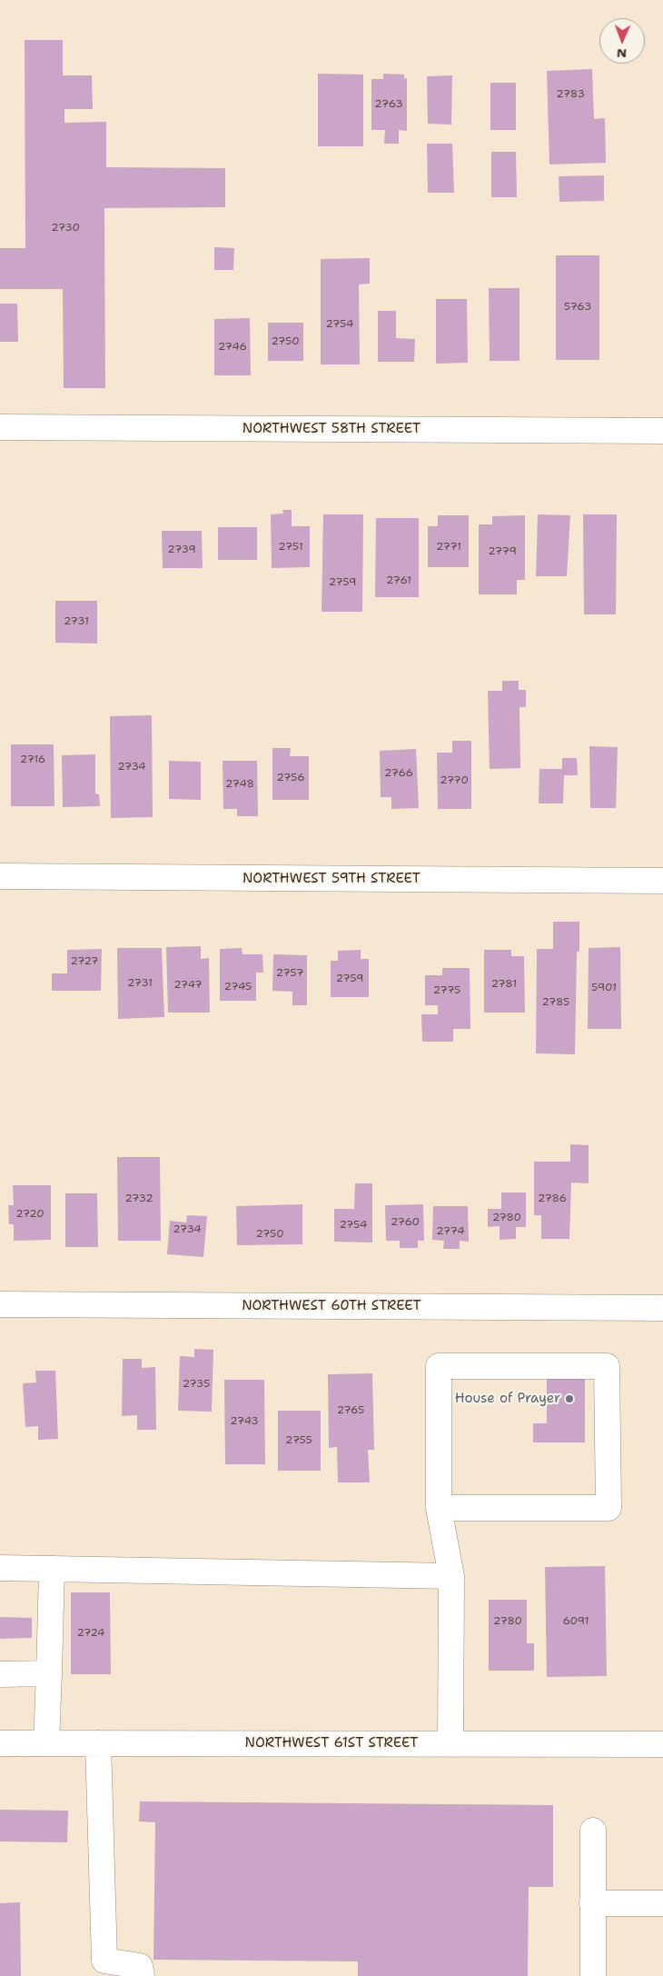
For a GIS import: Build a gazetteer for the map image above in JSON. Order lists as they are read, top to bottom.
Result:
{
  "streets": {
    "street": [
      "NORTHWEST 58TH STREET",
      "NORTHWEST 59TH STREET",
      "NORTHWEST 60TH STREET",
      "NORTHWEST 61ST STREET"
    ]
  },
  "places": ["House of Prayer"],
  "house_numbers": [
    "2783",
    "2763",
    "2730",
    "5763",
    "2754",
    "2750",
    "2746",
    "2751",
    "2771",
    "2739",
    "2779",
    "2761",
    "2759",
    "2731",
    "2716",
    "2734",
    "2766",
    "2756",
    "2770",
    "2748",
    "2727",
    "2757",
    "2759",
    "2731",
    "2781",
    "2747",
    "2745",
    "5901",
    "2775",
    "2785",
    "2732",
    "2786",
    "2720",
    "2780",
    "2760",
    "2754",
    "2734",
    "2774",
    "2750",
    "2735",
    "2765",
    "2743",
    "2755",
    "2780",
    "6091",
    "2724"
  ],
  "north": "bottom"
}
